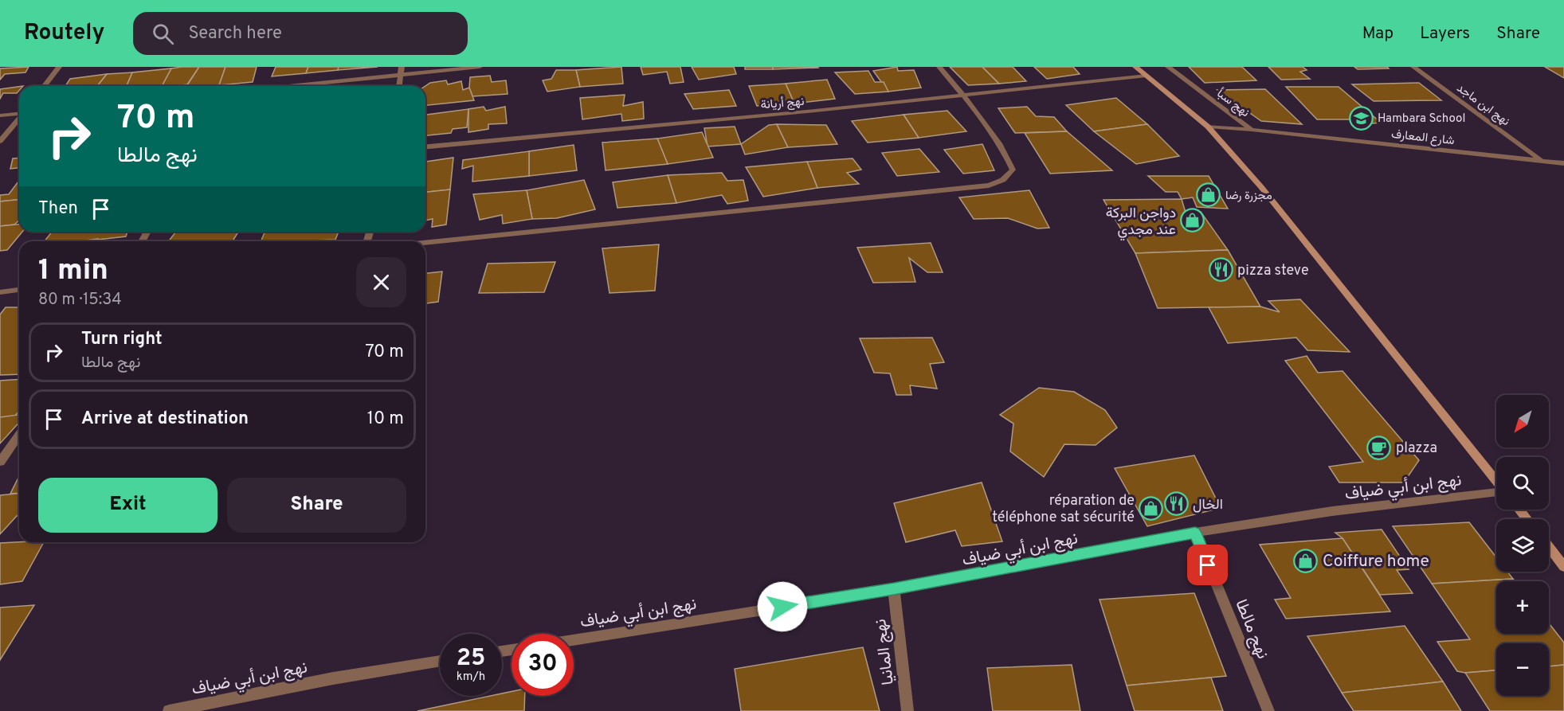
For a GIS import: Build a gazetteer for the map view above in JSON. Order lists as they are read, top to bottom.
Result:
{
  "streets": {
    "street": [
      "نهج أريانة",
      "نهج سبأ",
      "نهج ابن ماجد",
      "شارع المعارف",
      "نهج ابن أبي ضياف",
      "نهج مالطا",
      "نهج المانيا"
    ]
  },
  "crossings": [
    ["نهج سبأ", "شارع المعارف"],
    ["نهج ابن ماجد", "شارع المعارف"],
    ["نهج ابن أبي ضياف", "نهج مالطا"],
    ["نهج ابن أبي ضياف", "نهج المانيا"]
  ],
  "places": {
    "school or university": ["Hambara School"],
    "shop": [
      "مجزرة رضا",
      "دواجن البركة عند مجدي",
      "réparation de téléphone sat sécurité",
      "Coiffure home"
    ],
    "restaurant": ["pizza steve", "الخال"],
    "cafe": ["plazza"]
  },
  "north": "bottom left",
  "page": {
    "header": "Routely",
    "search": "Search here",
    "nav": ["Map", "Layers", "Share"],
    "turn": ["70 m", "نهج مالطا"],
    "then": "Then",
    "heading": ["1 min", "80 m · 15:34"],
    "list": [
      {
        "name": "Turn right",
        "note": "نهج مالطا",
        "value": "70 m"
      },
      {
        "name": "Arrive at destination",
        "value": "10 m"
      }
    ],
    "map_buttons": ["+", "−"],
    "buttons": ["Exit", "Share"],
    "speed": "25 km/h",
    "limit": "30"
  }
}
